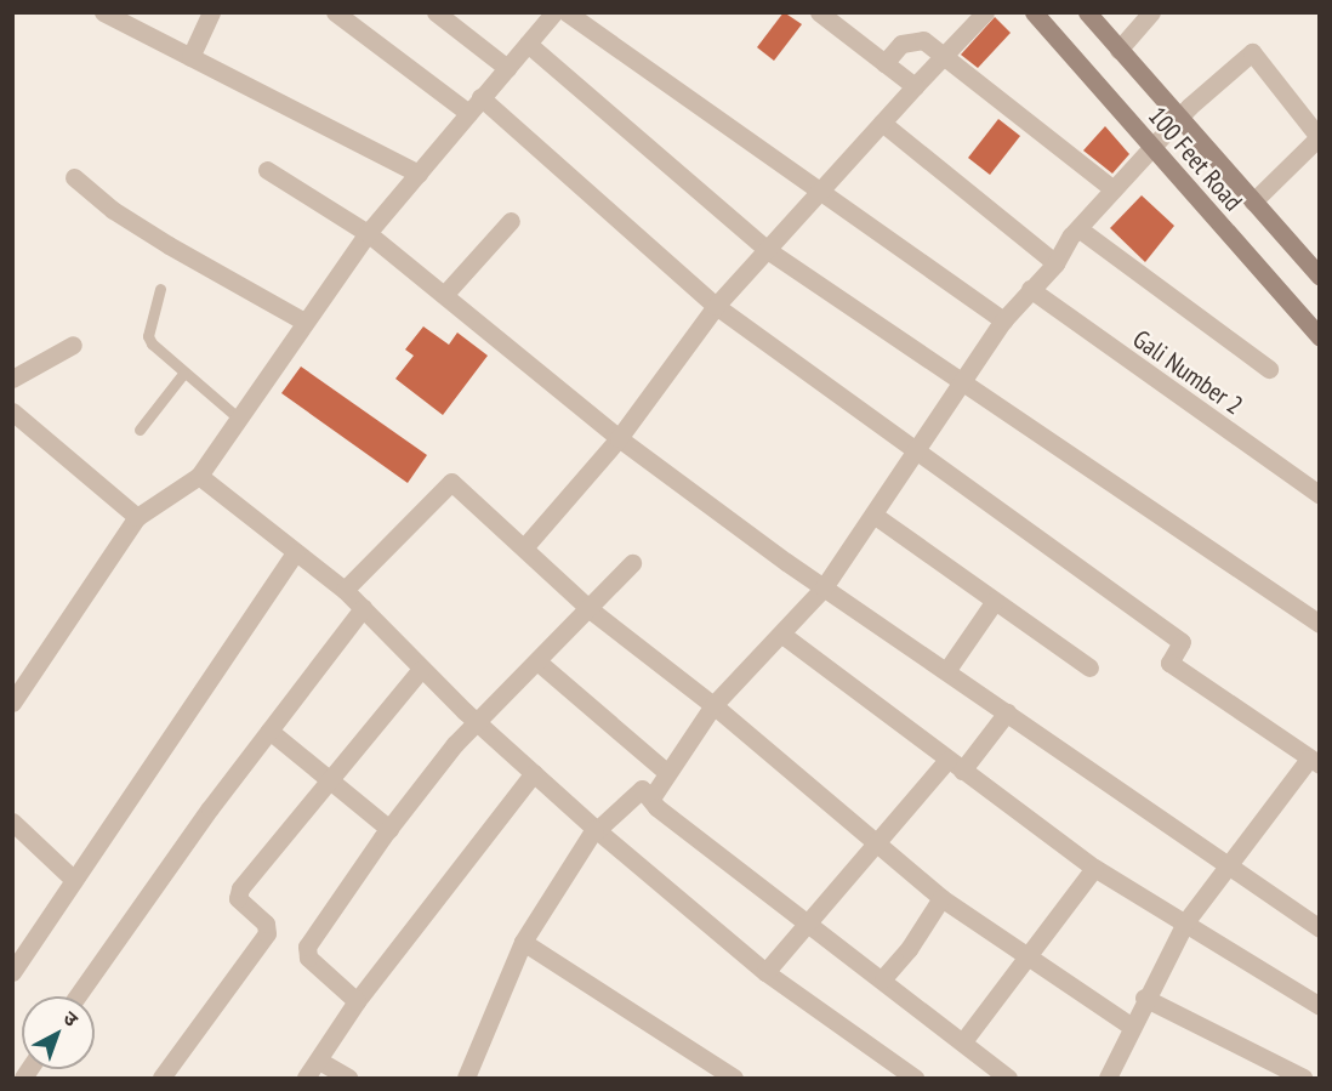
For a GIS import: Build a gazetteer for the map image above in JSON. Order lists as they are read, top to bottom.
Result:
{
  "streets": {
    "main road": ["100 Feet Road"],
    "street": ["Gali Number 2"]
  },
  "north": "top right"
}
